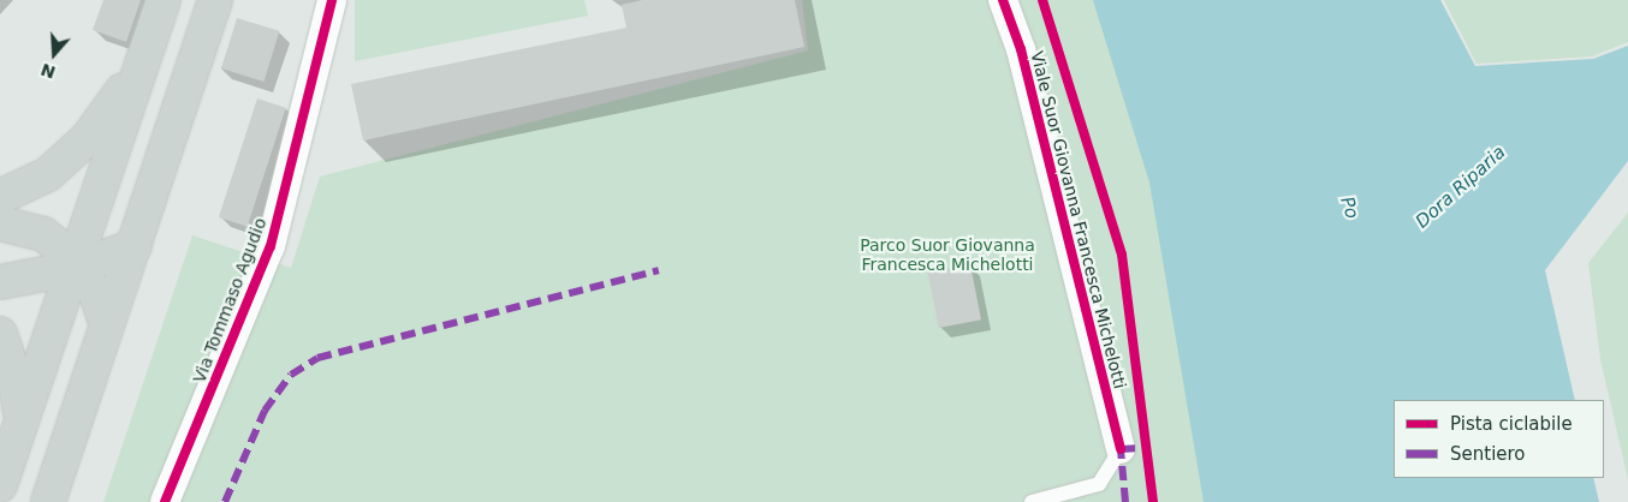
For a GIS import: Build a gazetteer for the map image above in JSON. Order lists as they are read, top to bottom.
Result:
{
  "streets": {
    "street": ["Viale Suor Giovanna Francesca Michelotti", "Via Tommaso Agudio"]
  },
  "water": ["Dora Riparia", "Po"],
  "parks": ["Parco Suor Giovanna Francesca Michelotti"],
  "legend": ["Pista ciclabile", "Sentiero"],
  "north": "bottom"
}
